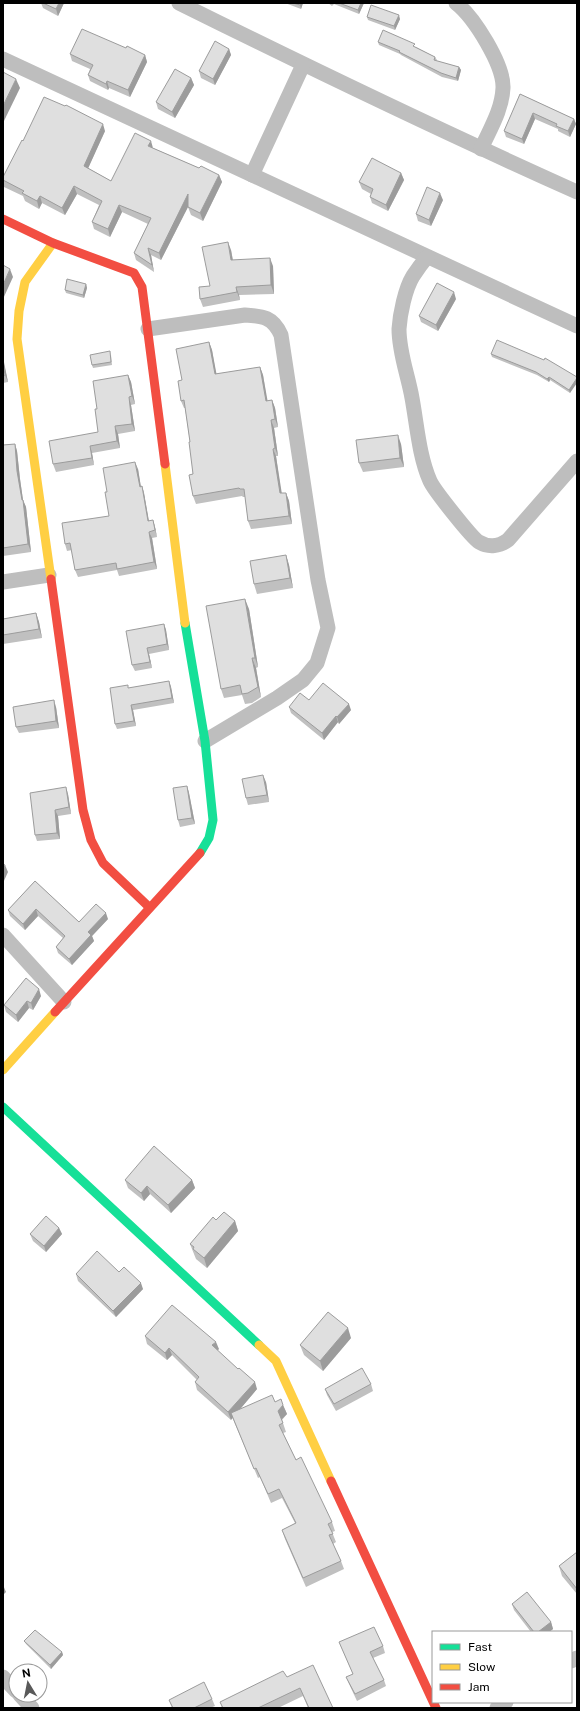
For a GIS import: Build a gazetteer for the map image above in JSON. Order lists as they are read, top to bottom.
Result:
{
  "legend": ["Fast", "Slow", "Jam"],
  "north": "top"
}
